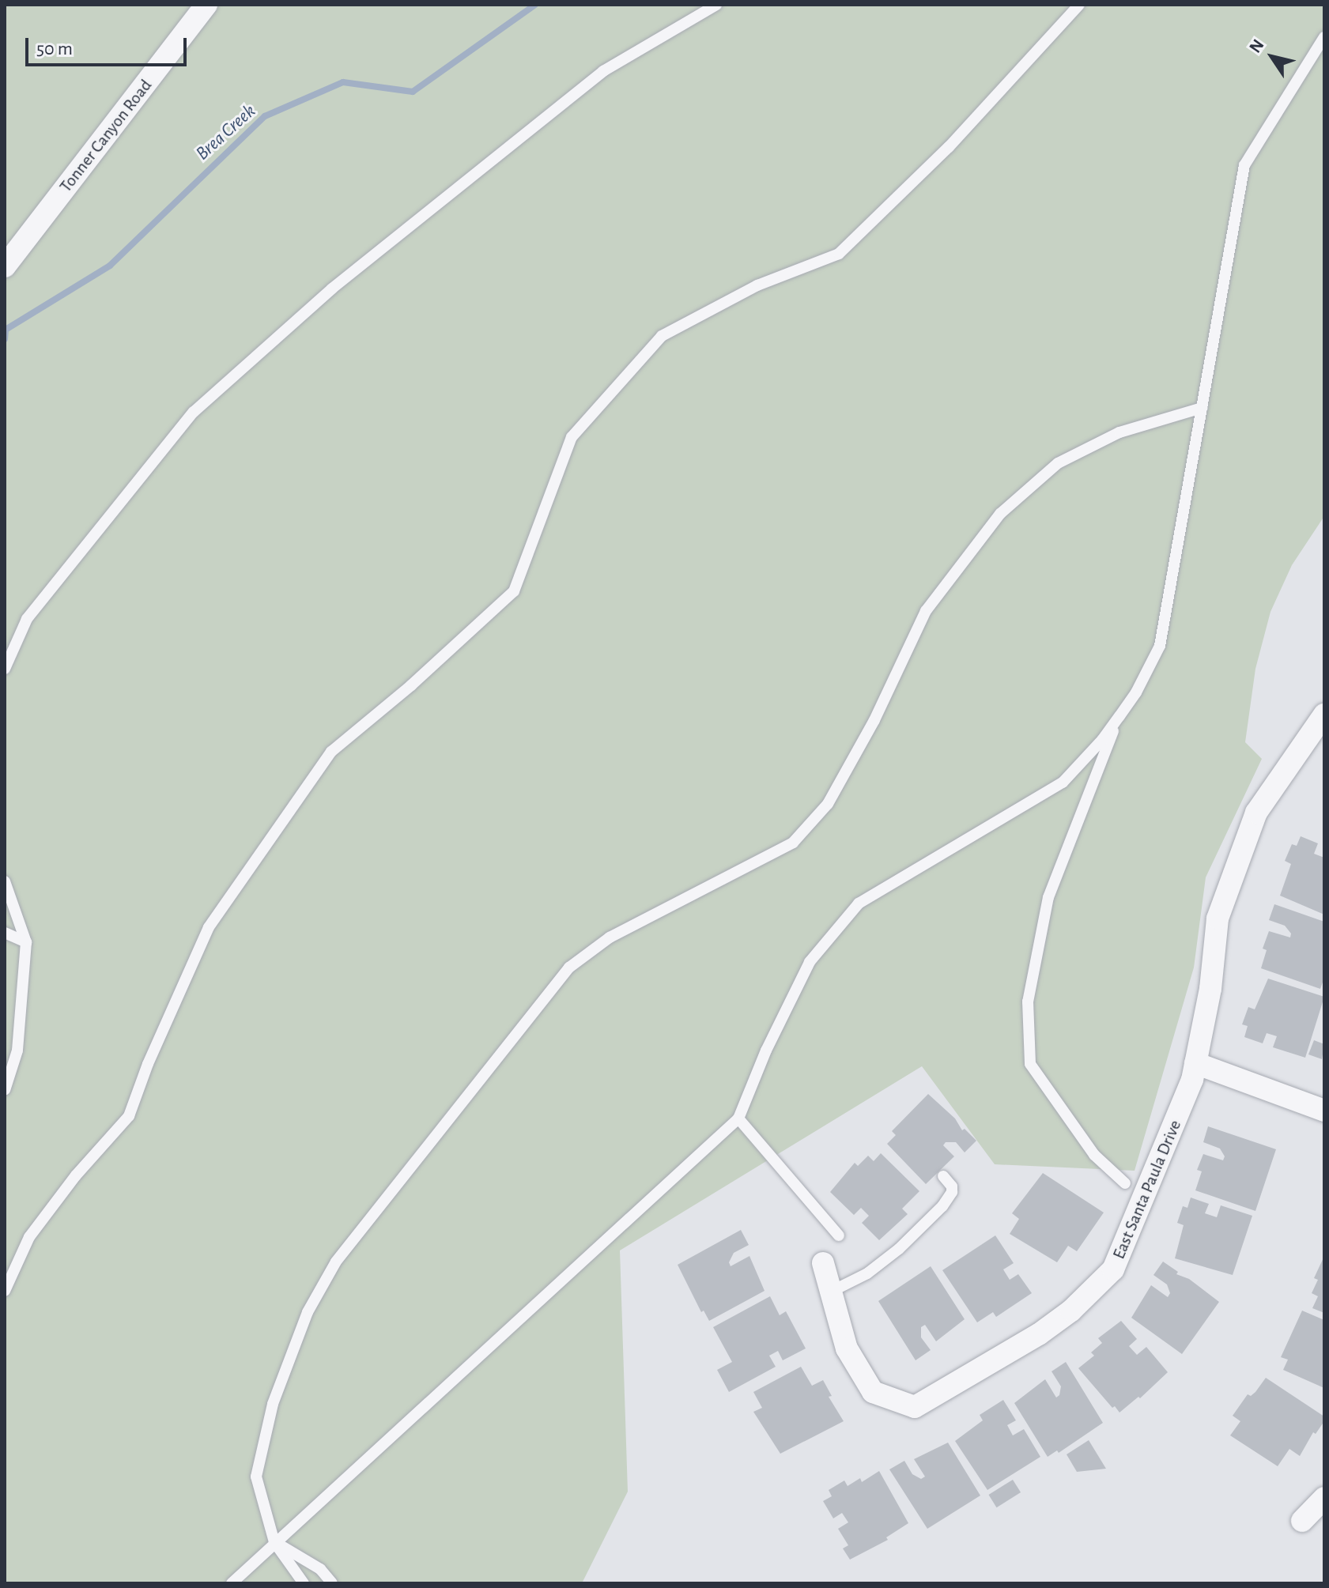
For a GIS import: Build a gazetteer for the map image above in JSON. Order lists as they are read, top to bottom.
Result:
{
  "streets": {
    "street": ["Tonner Canyon Road", "East Santa Paula Drive"]
  },
  "water": ["Brea Creek"],
  "scale_bar": "50 m",
  "north": "top left"
}
